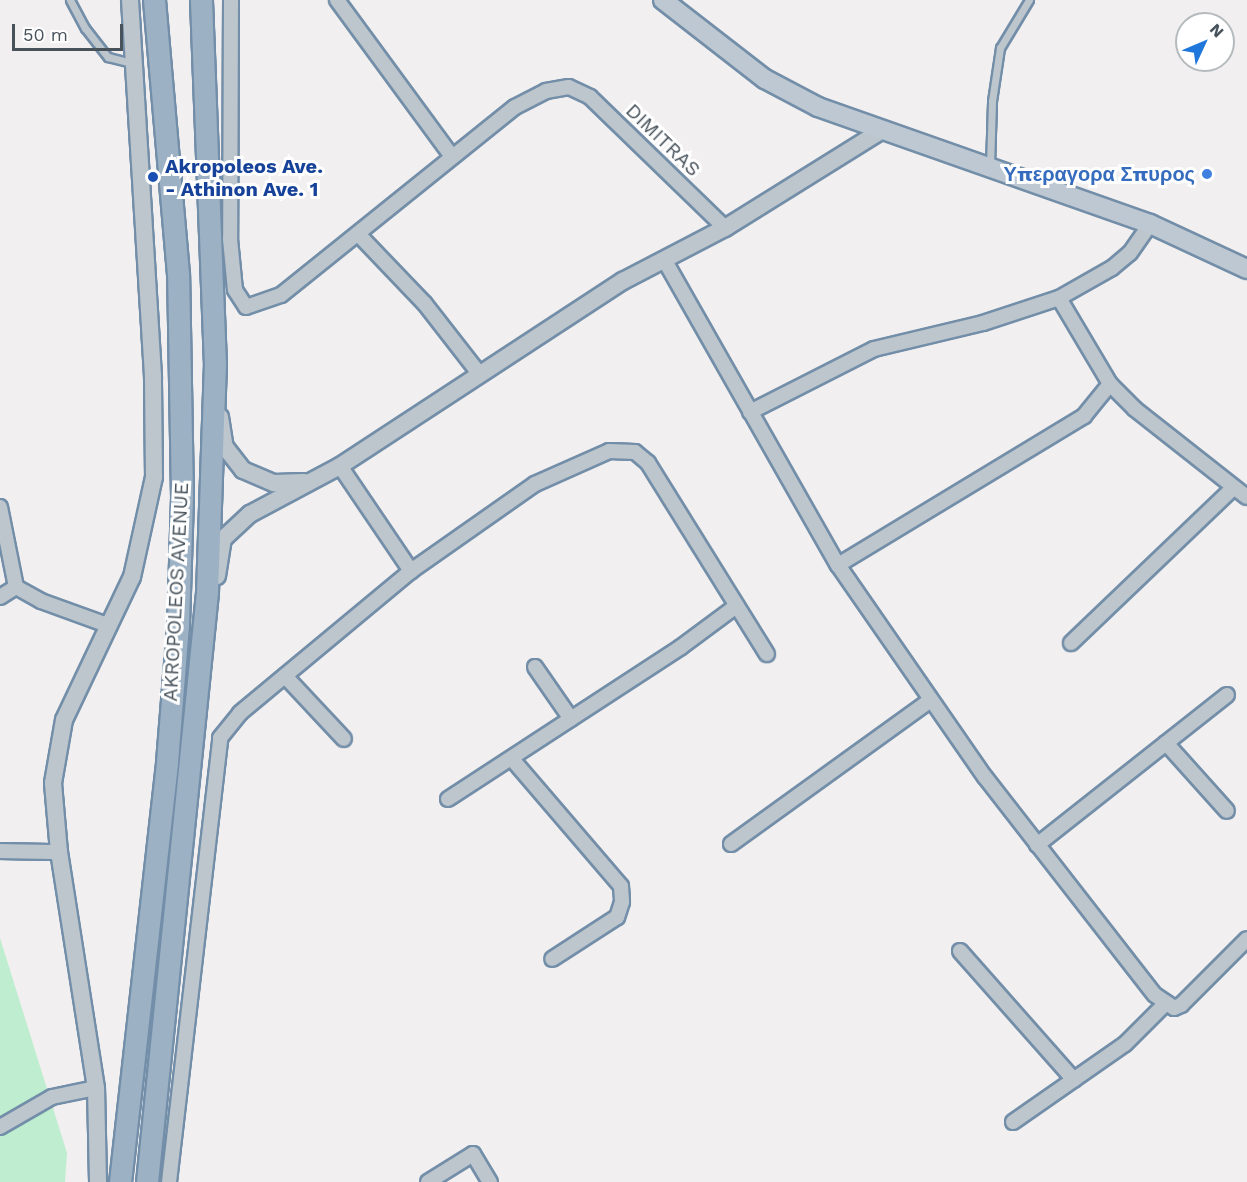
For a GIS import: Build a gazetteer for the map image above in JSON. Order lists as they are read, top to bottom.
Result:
{
  "streets": {
    "highway": ["AKROPOLEOS AVENUE"],
    "street": ["DIMITRAS"]
  },
  "places": ["Υπεραγορα Σπυρος", "Akropoleos Ave. - Athinon Ave. 1"],
  "scale_bar": "50 m",
  "north": "top right"
}
